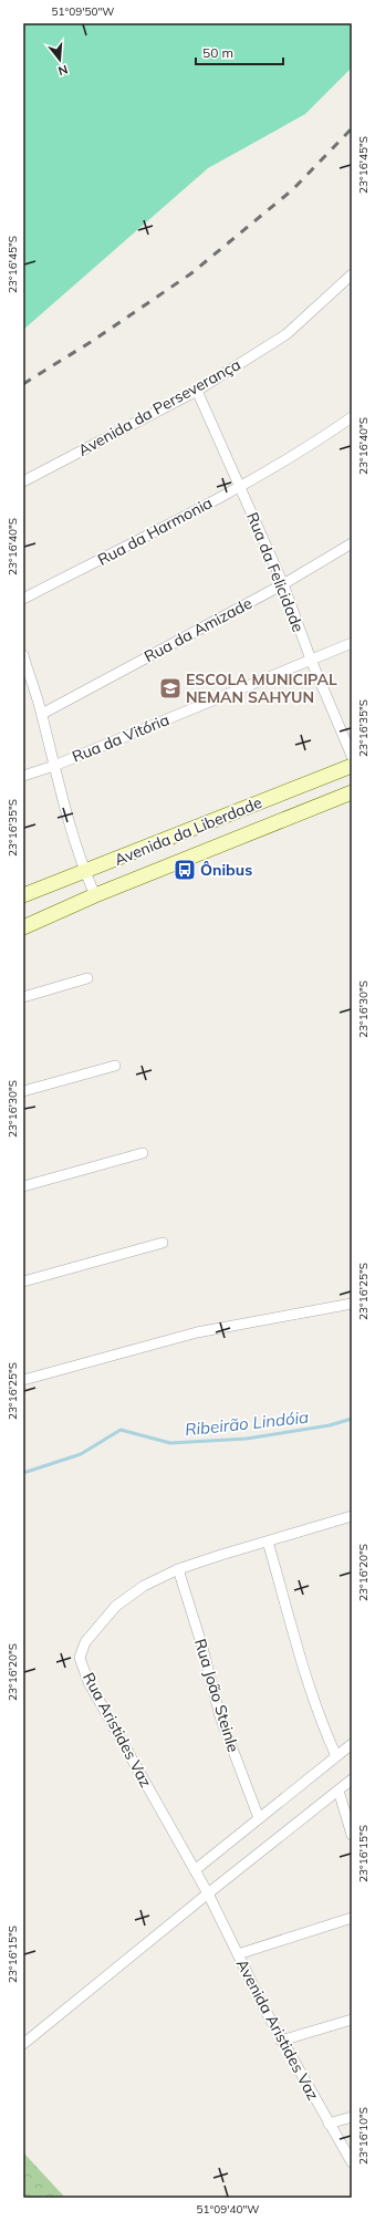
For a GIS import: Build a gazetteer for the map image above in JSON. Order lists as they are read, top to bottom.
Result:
{
  "streets": {
    "street": [
      "Avenida da Perseverança",
      "Rua da Harmonia",
      "Rua da Felicidade",
      "Rua da Amizade",
      "Rua da Vitória",
      "Avenida da Liberdade",
      "Rua João Steinle",
      "Rua Aristides Vaz",
      "Avenida Aristides Vaz"
    ]
  },
  "crossings": [
    ["Avenida da Perseverança", "Rua da Felicidade"],
    ["Rua da Harmonia", "Rua da Felicidade"],
    ["Rua da Felicidade", "Rua da Amizade"],
    ["Rua da Felicidade", "Rua da Vitória"],
    ["Rua da Amizade", "Rua da Vitória"],
    ["Rua da Vitória", "Avenida da Liberdade"],
    ["Rua João Steinle", "Rua Aristides Vaz"],
    ["Rua Aristides Vaz", "Avenida Aristides Vaz"]
  ],
  "water": ["Ribeirão Lindóia"],
  "places": {
    "school or university": ["ESCOLA MUNICIPAL NEMAN SAHYUN"],
    "bus stop": ["Ônibus"]
  },
  "scale_bar": "50 m",
  "north": "bottom",
  "coordinates": [
    "51°09'50\"W",
    "23°16'45\"S",
    "23°16'40\"S",
    "23°16'35\"S",
    "23°16'30\"S",
    "23°16'25\"S",
    "23°16'20\"S",
    "23°16'15\"S",
    "23°16'10\"S",
    "51°09'40\"W"
  ]
}
